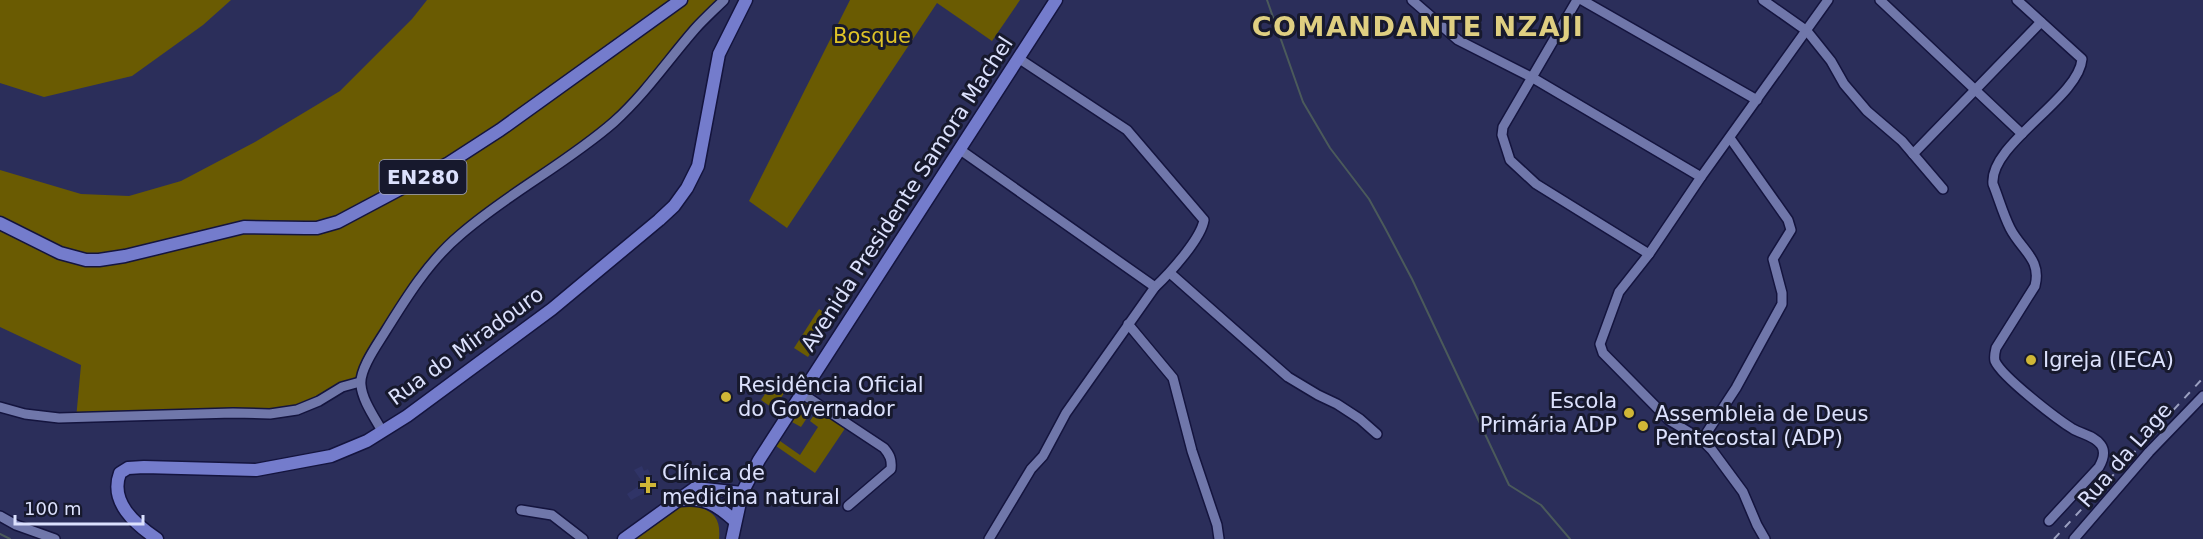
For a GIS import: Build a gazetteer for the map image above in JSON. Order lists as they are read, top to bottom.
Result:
{
  "streets": {
    "main road": ["EN280", "Avenida Presidente Samora Machel", "Rua do Miradouro"],
    "street": ["Rua da Lage"]
  },
  "districts": ["COMANDANTE NZAJI"],
  "parks": ["Bosque"],
  "places": {
    "other": [
      "Igreja (IECA)",
      "Residência Oficial do Governador",
      "Escola Primária ADP",
      "Assembleia de Deus Pentecostal (ADP)"
    ],
    "health": ["Clínica de medicina natural"]
  },
  "scale_bar": "100 m"
}
